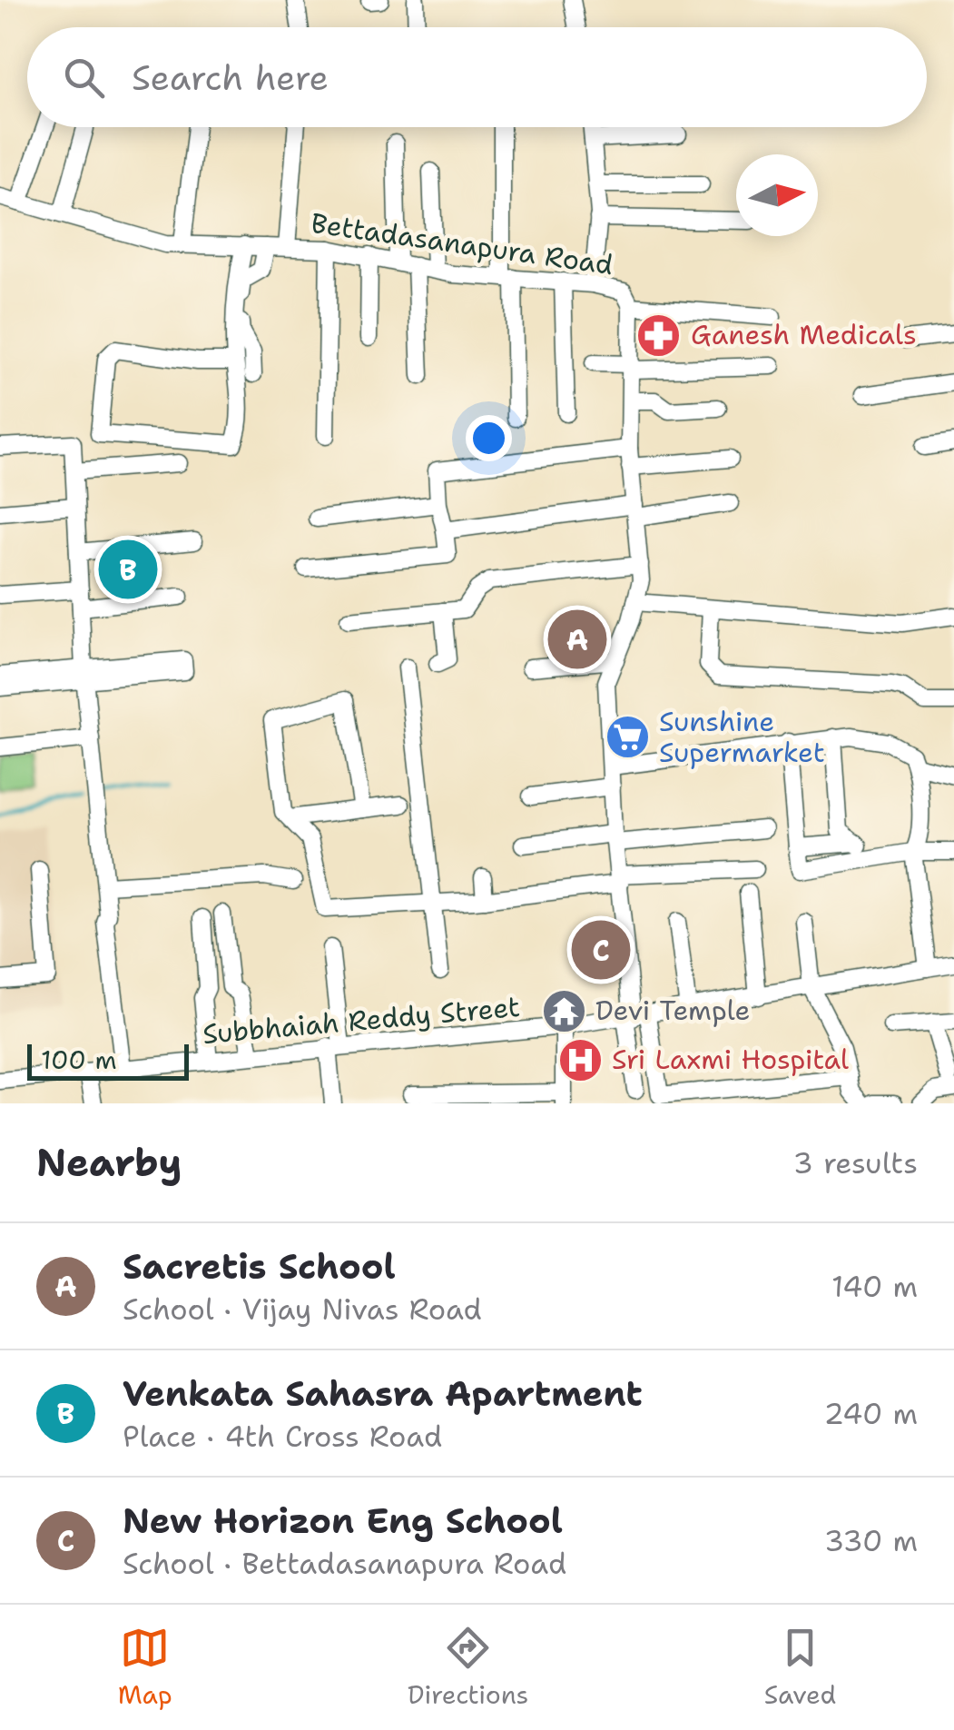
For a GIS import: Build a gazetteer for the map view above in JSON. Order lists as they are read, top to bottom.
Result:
{
  "streets": {
    "street": ["Bettadasanapura Road", "Subbhaiah Reddy Street"]
  },
  "crossings": [
    ["Bettadasanapura Road", "Subbhaiah Reddy Street"]
  ],
  "places": {
    "pharmacy": ["Ganesh Medicals"],
    "supermarket": ["Sunshine Supermarket"],
    "temple": ["Devi Temple"],
    "hospital": ["Sri Laxmi Hospital"]
  },
  "scale_bar": "100 m",
  "north": "right",
  "page": {
    "search": "Search here",
    "pins": ["B", "A", "C"],
    "scale": "100 m",
    "heading": ["Nearby", "3 results"],
    "list": [
      {
        "mark": "A",
        "name": "Sacretis School",
        "note": "School · Vijay Nivas Road",
        "value": "140 m"
      },
      {
        "mark": "B",
        "name": "Venkata Sahasra Apartment",
        "note": "Place · 4th Cross Road",
        "value": "240 m"
      },
      {
        "mark": "C",
        "name": "New Horizon Eng School",
        "note": "School · Bettadasanapura Road",
        "value": "330 m"
      }
    ],
    "nav": ["Map", "Directions", "Saved"]
  }
}
